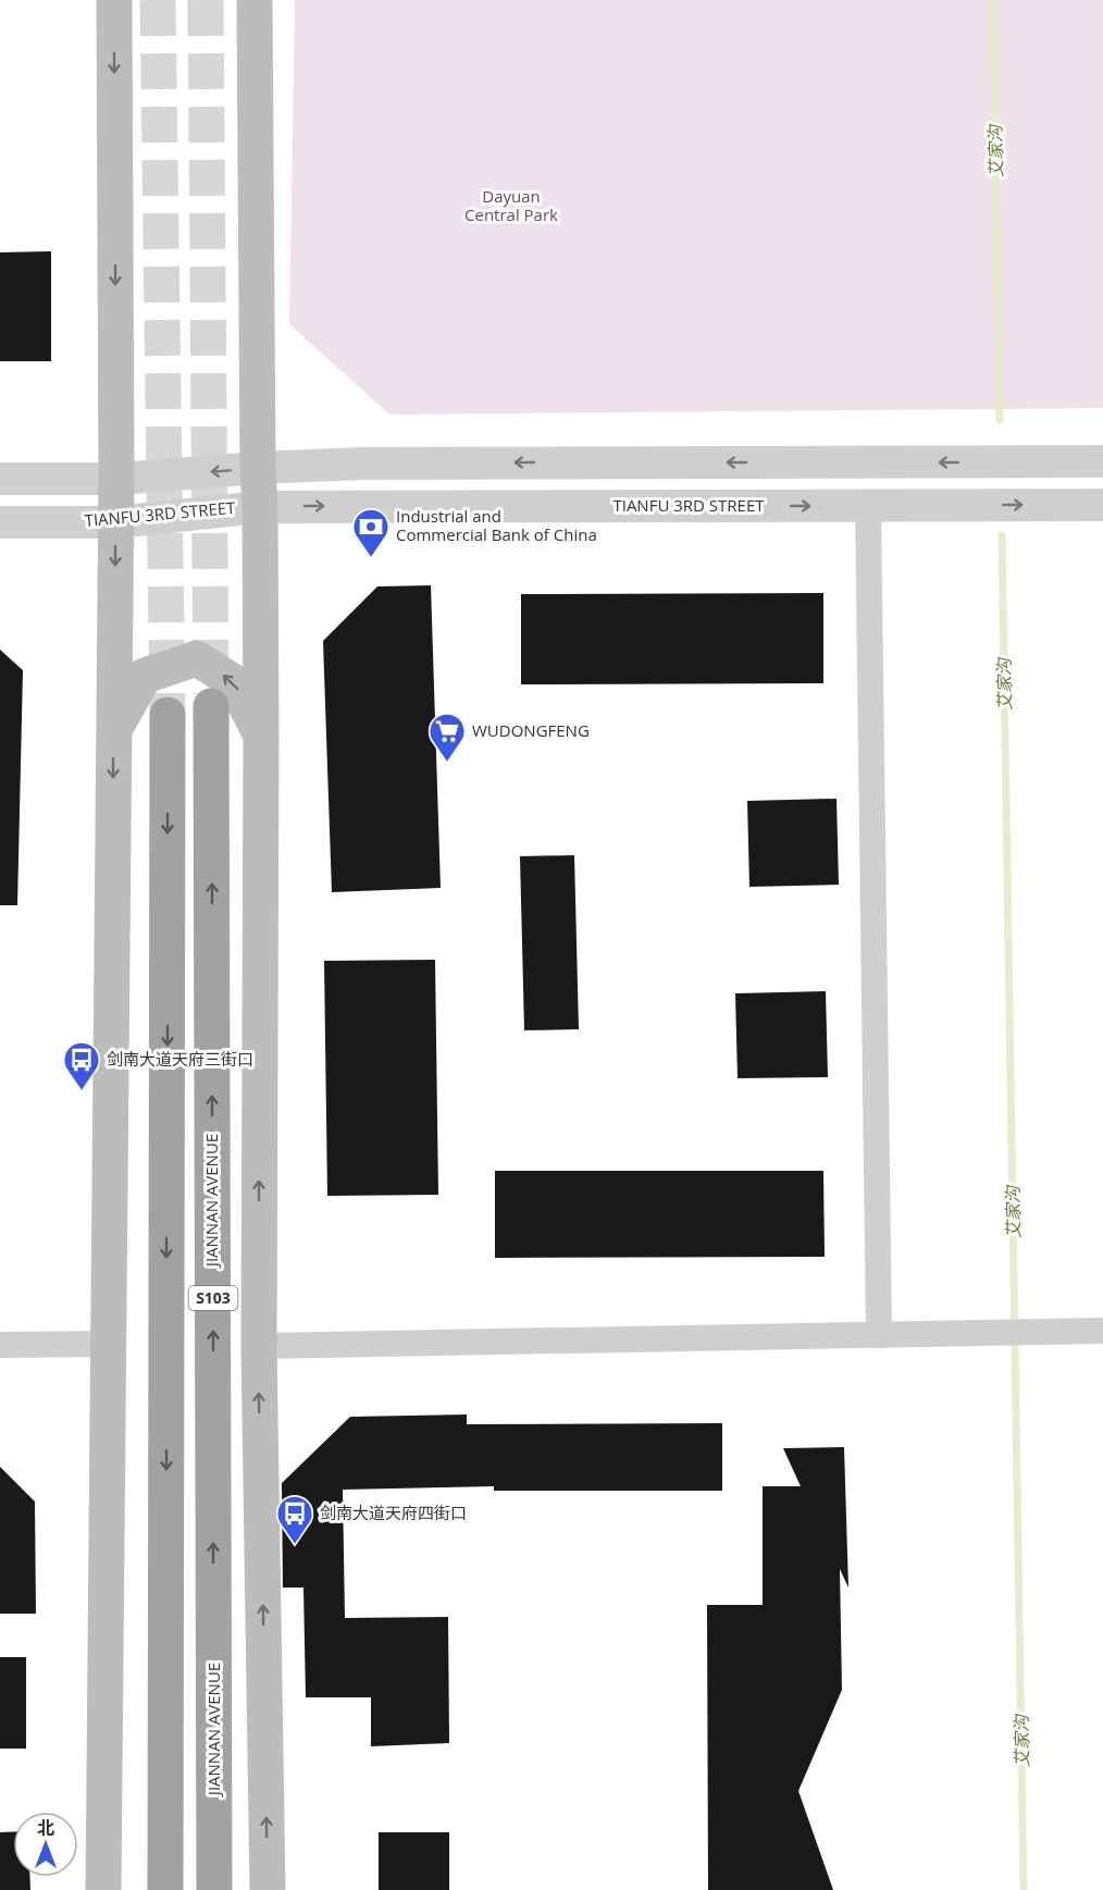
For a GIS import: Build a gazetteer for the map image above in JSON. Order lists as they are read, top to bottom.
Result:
{
  "streets": {
    "highway": ["JIANNAN AVENUE", "S103"],
    "street": ["TIANFU 3RD STREET"]
  },
  "water": ["艾家沟"],
  "parks": ["Dayuan Central Park"],
  "places": {
    "bank": ["Industrial and Commercial Bank of China"],
    "supermarket": ["WUDONGFENG"],
    "bus stop": ["剑南大道天府三街口", "剑南大道天府四街口"]
  },
  "north": "top"
}
